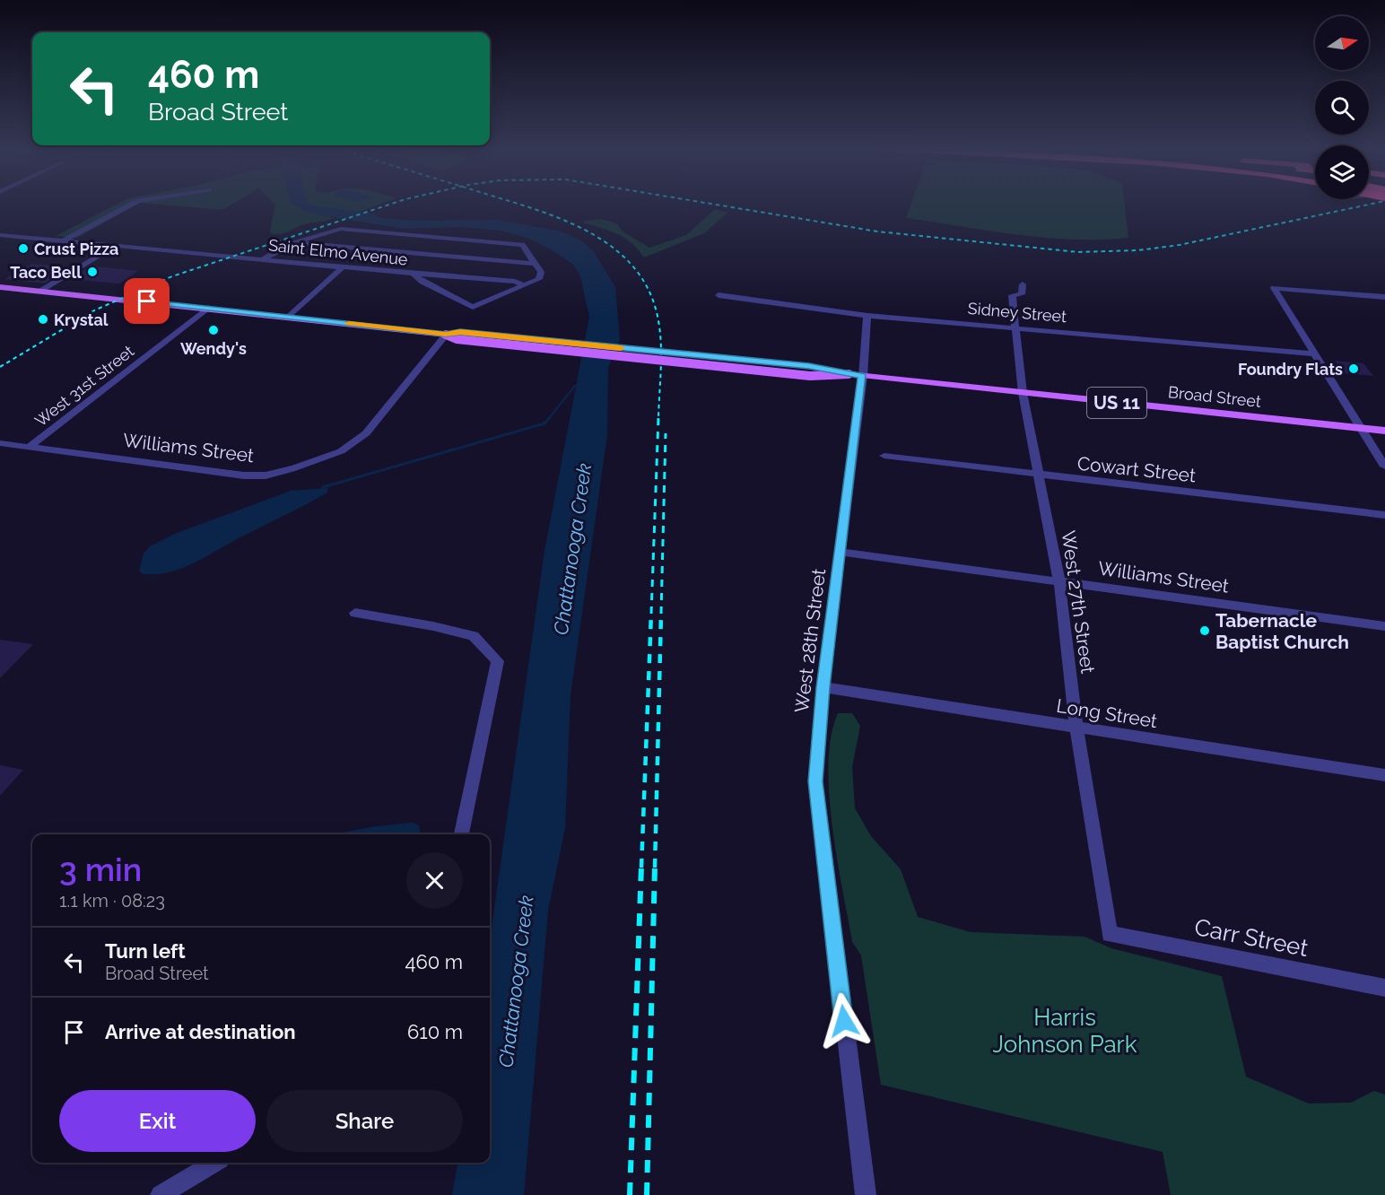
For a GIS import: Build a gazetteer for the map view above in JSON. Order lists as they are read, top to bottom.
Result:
{
  "streets": {
    "main road": ["Broad Street", "US 11"],
    "street": [
      "Saint Elmo Avenue",
      "Sidney Street",
      "West 31st Street",
      "Williams Street",
      "Cowart Street",
      "West 27th Street",
      "West 28th Street",
      "Long Street",
      "Carr Street"
    ]
  },
  "crossings": [
    ["Sidney Street", "West 27th Street"],
    ["Sidney Street", "West 28th Street"],
    ["West 31st Street", "Broad Street"],
    ["West 31st Street", "Williams Street"],
    ["Broad Street", "Williams Street"],
    ["Broad Street", "West 27th Street"],
    ["Broad Street", "West 28th Street"],
    ["Williams Street", "West 27th Street"],
    ["Williams Street", "West 28th Street"],
    ["Cowart Street", "West 27th Street"],
    ["West 27th Street", "Long Street"],
    ["West 27th Street", "Carr Street"],
    ["West 28th Street", "Long Street"]
  ],
  "water": ["Chattanooga Creek"],
  "parks": ["Harris Johnson Park"],
  "places": [
    "Crust Pizza",
    "Taco Bell",
    "Krystal",
    "Wendy's",
    "Foundry Flats",
    "Tabernacle Baptist Church"
  ],
  "north": "right",
  "page": {
    "turn": ["460 m", "Broad Street"],
    "heading": ["3 min", "1.1 km · 08:23"],
    "list": [
      {
        "name": "Turn left",
        "note": "Broad Street",
        "value": "460 m"
      },
      {
        "name": "Arrive at destination",
        "value": "610 m"
      }
    ],
    "buttons": ["Exit", "Share"]
  }
}
